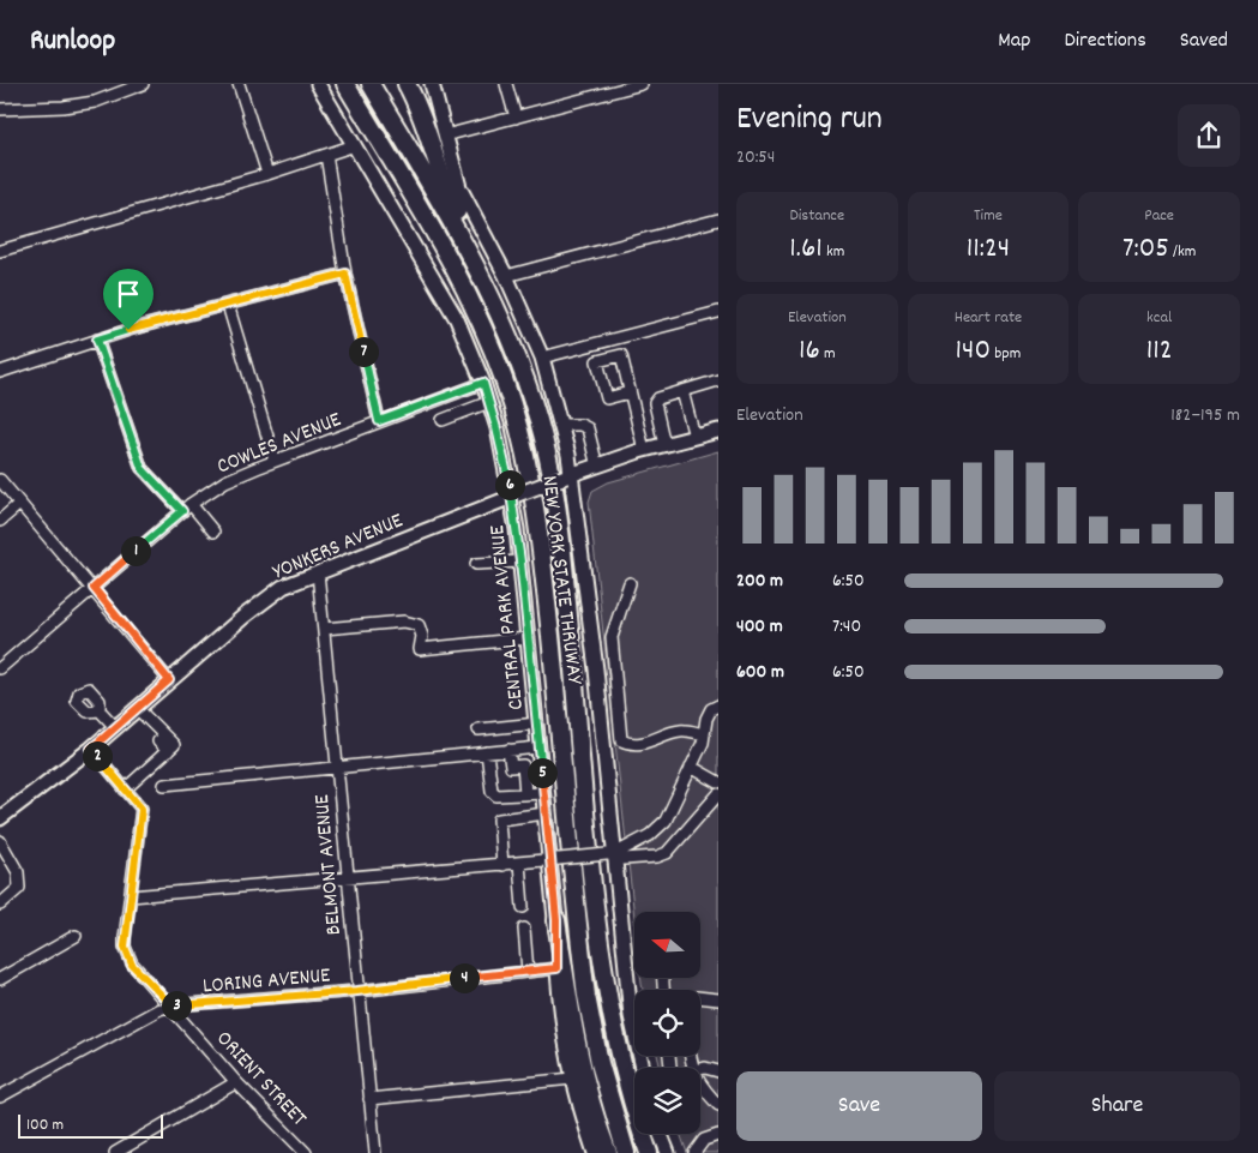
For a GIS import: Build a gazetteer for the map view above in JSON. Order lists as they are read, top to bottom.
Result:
{
  "streets": {
    "highway": ["NEW YORK STATE THRUWAY"],
    "main road": ["YONKERS AVENUE", "CENTRAL PARK AVENUE"],
    "street": [
      "COWLES AVENUE",
      "BELMONT AVENUE",
      "LORING AVENUE",
      "ORIENT STREET"
    ]
  },
  "crossings": [
    ["COWLES AVENUE", "CENTRAL PARK AVENUE"],
    ["YONKERS AVENUE", "CENTRAL PARK AVENUE"],
    ["YONKERS AVENUE", "BELMONT AVENUE"],
    ["YONKERS AVENUE", "ORIENT STREET"],
    ["CENTRAL PARK AVENUE", "LORING AVENUE"],
    ["BELMONT AVENUE", "LORING AVENUE"],
    ["LORING AVENUE", "ORIENT STREET"]
  ],
  "scale_bar": "100 m",
  "north": "left",
  "page": {
    "header": "Runloop",
    "nav": ["Map", "Directions", "Saved"],
    "heading": ["Evening run", "20:54"],
    "stats": [
      ["Distance", "1.61 km"],
      ["Time", "11:24"],
      ["Pace", "7:05 /km"],
      ["Elevation", "16 m"],
      ["Heart rate", "140 bpm"],
      ["kcal", "112"]
    ],
    "pins": [
      "7",
      "6",
      "1",
      "2",
      "5",
      "4",
      "3"
    ],
    "chart": ["Elevation", "182–195 m"],
    "list": [
      {
        "name": "200 m",
        "note": "6:50"
      },
      {
        "name": "400 m",
        "note": "7:40"
      },
      {
        "name": "600 m",
        "note": "6:50"
      }
    ],
    "buttons": ["Save", "Share"],
    "scale": "100 m"
  }
}
